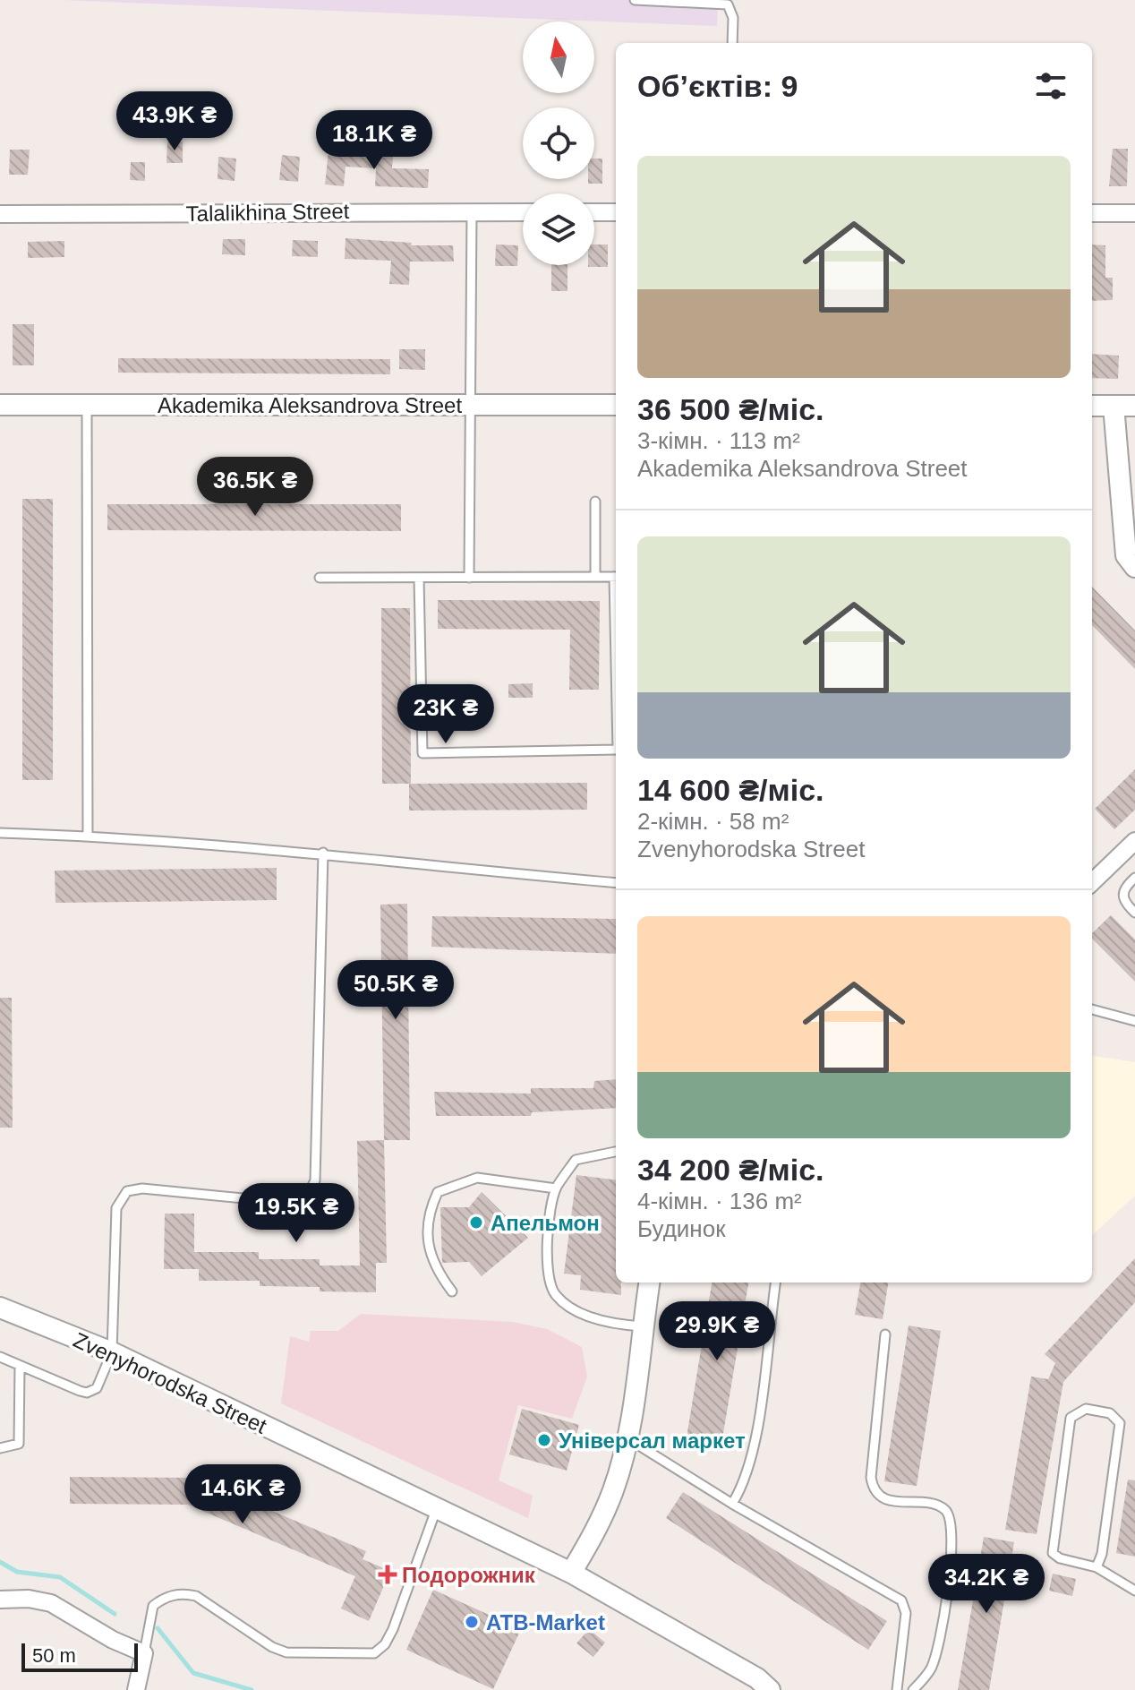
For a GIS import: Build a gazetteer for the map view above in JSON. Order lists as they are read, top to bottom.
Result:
{
  "streets": {
    "street": ["Talalikhina Street", "Akademika Aleksandrova Street", "Zvenyhorodska Street"]
  },
  "places": {
    "other": ["Апельмон", "Універсал маркет", "ATB-Market"],
    "health": ["Подорожник"]
  },
  "scale_bar": "50 m",
  "north": "top",
  "page": {
    "heading": "Об’єктів: 9",
    "price": [
      "43.9K ₴",
      "18.1K ₴",
      "36.5K ₴",
      "23K ₴",
      "50.5K ₴",
      "19.5K ₴",
      "29.9K ₴",
      "14.6K ₴",
      "34.2K ₴"
    ],
    "list": [
      {
        "name": "36 500 ₴/міс.",
        "note": "3-кімн. · 113 m² · Akademika Aleksandrova Street"
      },
      {
        "name": "14 600 ₴/міс.",
        "note": "2-кімн. · 58 m² · Zvenyhorodska Street"
      },
      {
        "name": "34 200 ₴/міс.",
        "note": "4-кімн. · 136 m² · Будинок"
      }
    ],
    "scale": "50 m"
  }
}
